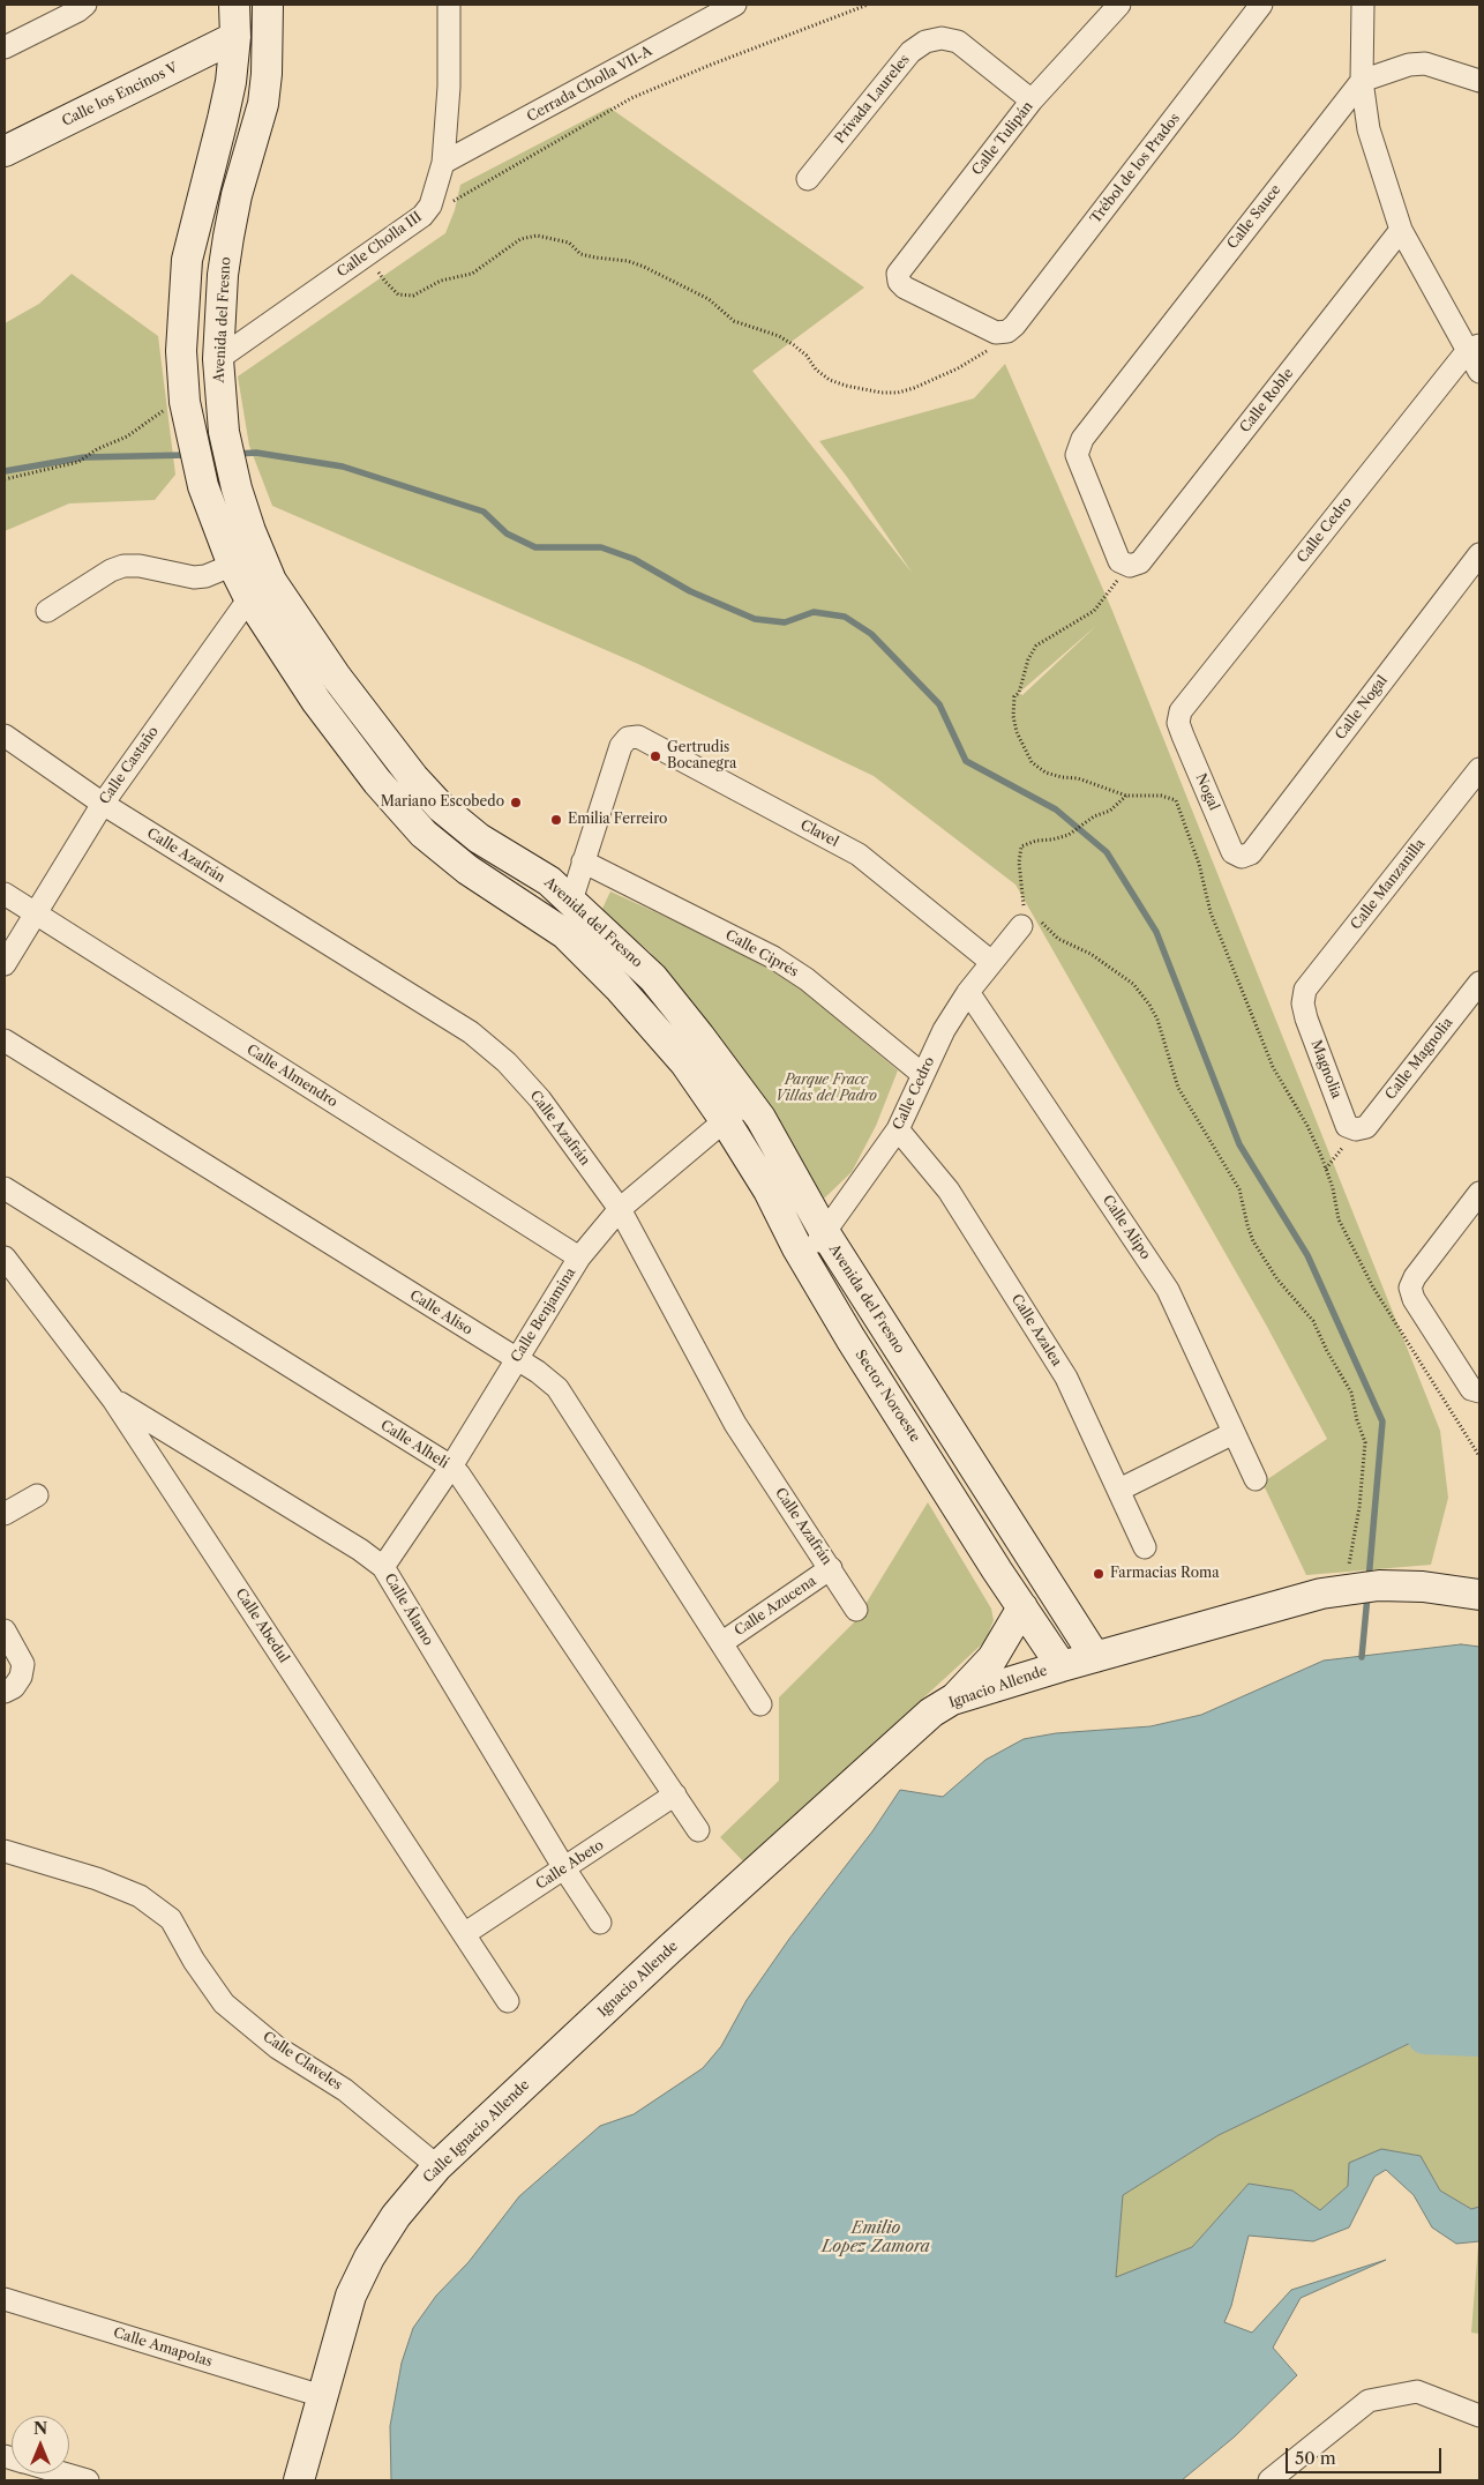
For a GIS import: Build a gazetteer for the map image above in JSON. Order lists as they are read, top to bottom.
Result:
{
  "streets": {
    "street": [
      "Cerrada Cholla VII-A",
      "Calle los Encinos V",
      "Privada Laureles",
      "Calle Tulipán",
      "Trébol de los Prados",
      "Calle Sauce",
      "Calle Cholla III",
      "Avenida del Fresno",
      "Calle Roble",
      "Calle Cedro",
      "Calle Nogal",
      "Calle Castaño",
      "Nogal",
      "Clavel",
      "Calle Azafrán",
      "Calle Manzanilla",
      "Calle Ciprés",
      "Calle Magnolia",
      "Magnolia",
      "Calle Almendro",
      "Calle Alipo",
      "Calle Aliso",
      "Calle Benjamina",
      "Calle Azalea",
      "Sector Noroeste",
      "Calle Alhelí",
      "Calle Azucena",
      "Calle Álamo",
      "Calle Abedul",
      "Ignacio Allende",
      "Calle Abeto",
      "Calle Claveles",
      "Calle Ignacio Allende",
      "Calle Amapolas"
    ]
  },
  "crossings": [
    ["Cerrada Cholla VII-A", "Calle Cholla III"],
    ["Calle los Encinos V", "Avenida del Fresno"],
    ["Privada Laureles", "Calle Tulipán"],
    ["Calle Tulipán", "Trébol de los Prados"],
    ["Calle Sauce", "Calle Roble"],
    ["Calle Cholla III", "Avenida del Fresno"],
    ["Avenida del Fresno", "Calle Cedro"],
    ["Avenida del Fresno", "Calle Castaño"],
    ["Avenida del Fresno", "Calle Benjamina"],
    ["Avenida del Fresno", "Sector Noroeste"],
    ["Avenida del Fresno", "Ignacio Allende"],
    ["Calle Cedro", "Nogal"],
    ["Calle Cedro", "Clavel"],
    ["Calle Cedro", "Calle Ciprés"],
    ["Calle Cedro", "Calle Alipo"],
    ["Calle Cedro", "Calle Azalea"],
    ["Calle Cedro", "Sector Noroeste"],
    ["Calle Nogal", "Nogal"],
    ["Calle Castaño", "Calle Azafrán"],
    ["Calle Castaño", "Calle Almendro"],
    ["Clavel", "Calle Ciprés"],
    ["Calle Azafrán", "Calle Benjamina"],
    ["Calle Azafrán", "Calle Azucena"],
    ["Calle Manzanilla", "Magnolia"],
    ["Calle Magnolia", "Magnolia"],
    ["Calle Almendro", "Calle Benjamina"],
    ["Calle Aliso", "Calle Benjamina"],
    ["Calle Aliso", "Calle Azucena"],
    ["Calle Benjamina", "Sector Noroeste"],
    ["Calle Benjamina", "Calle Alhelí"],
    ["Calle Benjamina", "Calle Álamo"],
    ["Sector Noroeste", "Ignacio Allende"],
    ["Calle Alhelí", "Calle Abeto"],
    ["Calle Álamo", "Calle Abedul"],
    ["Calle Álamo", "Calle Abeto"],
    ["Calle Abedul", "Calle Abeto"],
    ["Ignacio Allende", "Calle Ignacio Allende"],
    ["Calle Claveles", "Calle Ignacio Allende"],
    ["Calle Ignacio Allende", "Calle Amapolas"]
  ],
  "water": ["Emilio Lopez Zamora"],
  "parks": ["Parque Fracc Villas del Padro"],
  "places": [
    "Gertrudis Bocanegra",
    "Mariano Escobedo",
    "Emilia Ferreiro",
    "Farmacias Roma"
  ],
  "scale_bar": "50 m",
  "north": "top"
}
